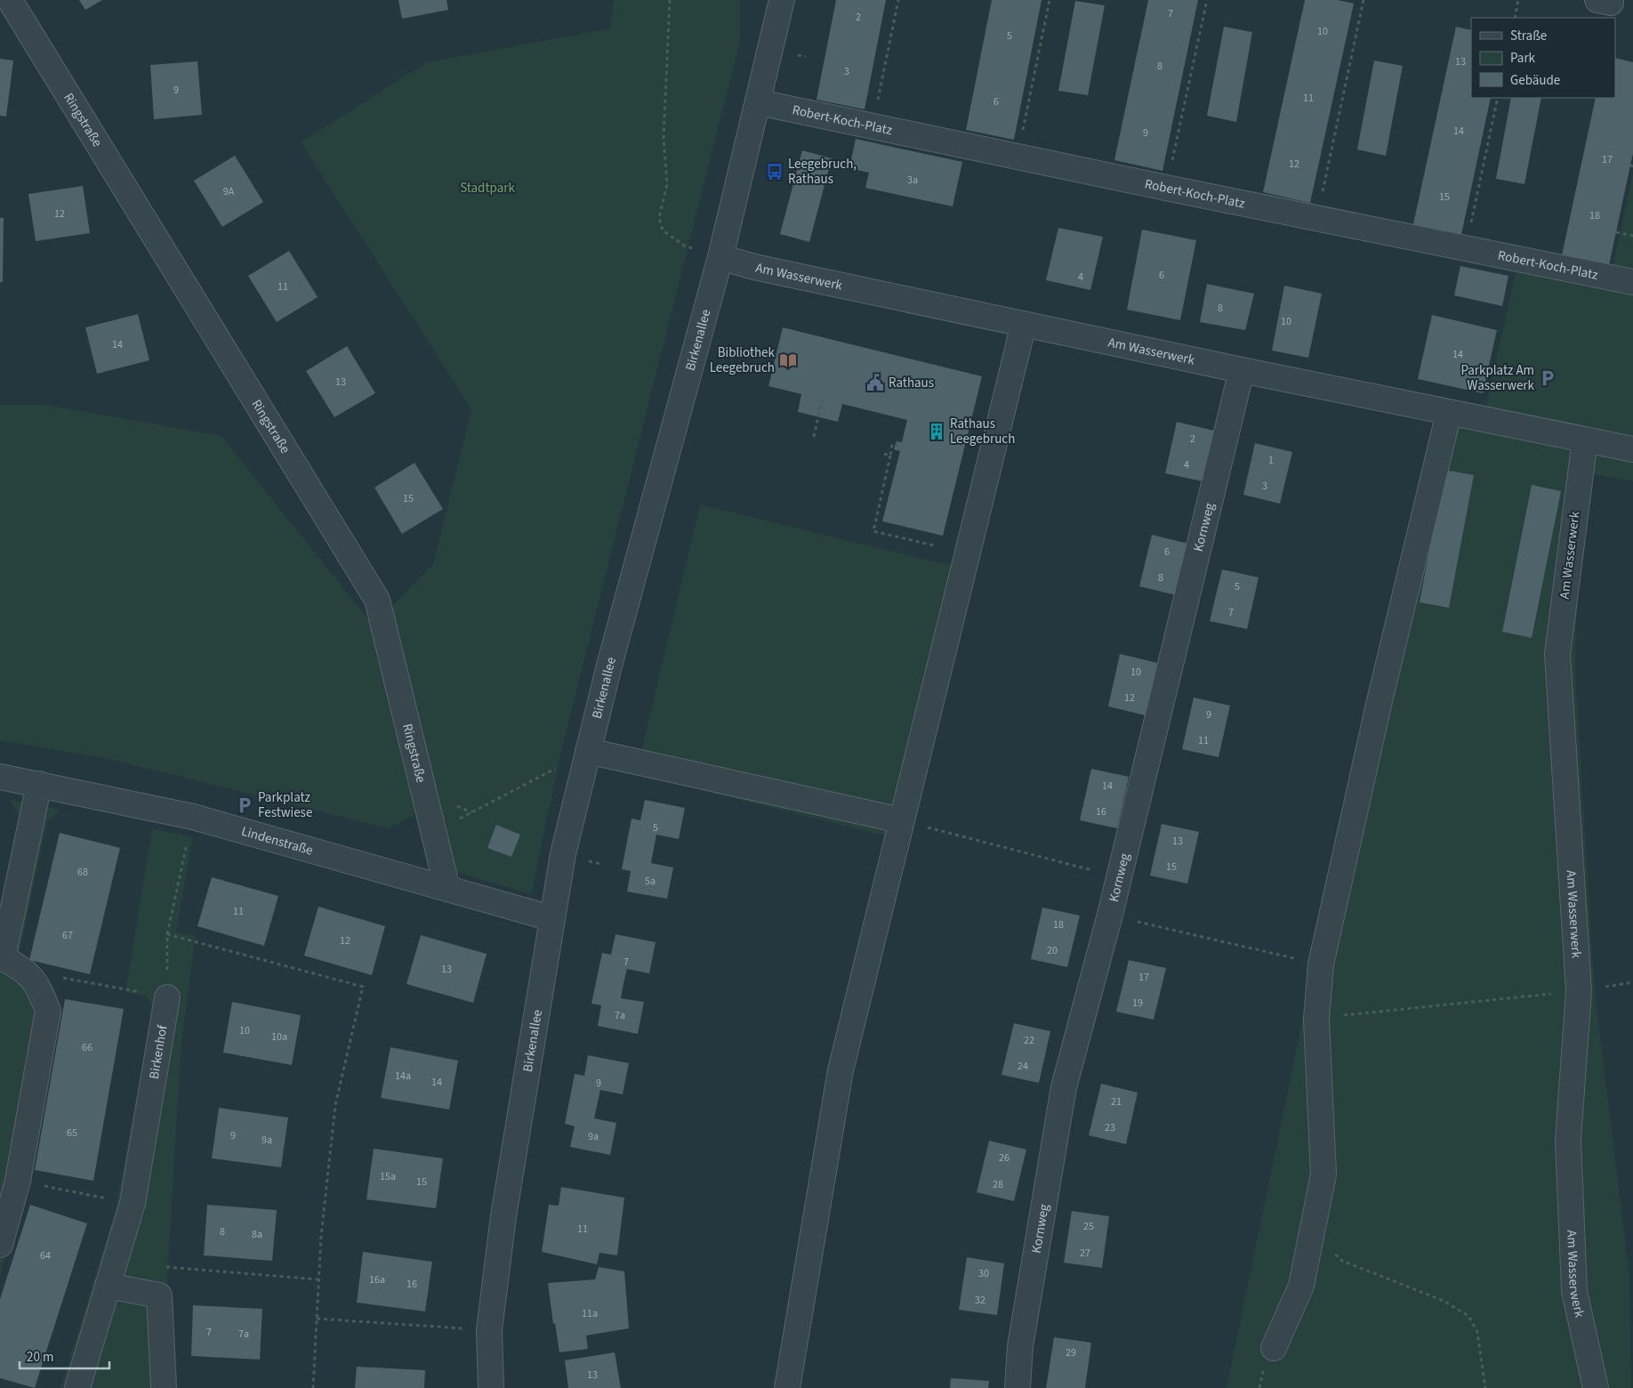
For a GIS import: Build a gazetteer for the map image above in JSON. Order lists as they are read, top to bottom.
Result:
{
  "streets": {
    "street": [
      "Ringstraße",
      "Robert-Koch-Platz",
      "Am Wasserwerk",
      "Birkenallee",
      "Kornweg",
      "Lindenstraße",
      "Birkenhof"
    ]
  },
  "crossings": [
    ["Ringstraße", "Lindenstraße"],
    ["Robert-Koch-Platz", "Birkenallee"],
    ["Am Wasserwerk", "Birkenallee"],
    ["Am Wasserwerk", "Kornweg"],
    ["Birkenallee", "Lindenstraße"]
  ],
  "parks": ["Stadtpark"],
  "places": {
    "bus stop": ["Leegebruch, Rathaus"],
    "library": ["Bibliothek Leegebruch"],
    "parking": ["Parkplatz Am Wasserwerk", "Parkplatz Festwiese"],
    "public building": ["Rathaus"],
    "building": ["Rathaus Leegebruch"]
  },
  "house_numbers": [
    "7",
    "2",
    "10",
    "5",
    "13",
    "8",
    "3",
    "9",
    "11",
    "6",
    "14",
    "9",
    "17",
    "12",
    "3a",
    "9A",
    "15",
    "12",
    "18",
    "6",
    "4",
    "11",
    "8",
    "10",
    "14",
    "14",
    "13",
    "2",
    "1",
    "4",
    "3",
    "15",
    "6",
    "8",
    "5",
    "7",
    "10",
    "12",
    "9",
    "11",
    "14",
    "16",
    "5",
    "13",
    "15",
    "68",
    "5a",
    "11",
    "18",
    "67",
    "12",
    "20",
    "7",
    "13",
    "17",
    "19",
    "7a",
    "10",
    "10a",
    "22",
    "66",
    "24",
    "14a",
    "14",
    "9",
    "21",
    "23",
    "65",
    "9",
    "9a",
    "9a",
    "26",
    "15a",
    "15",
    "28",
    "25",
    "11",
    "8",
    "8a",
    "27",
    "64",
    "30",
    "16a",
    "16",
    "32",
    "11a",
    "7",
    "7a",
    "29",
    "13"
  ],
  "legend": ["Straße", "Park", "Gebäude"],
  "scale_bar": "20 m"
}
